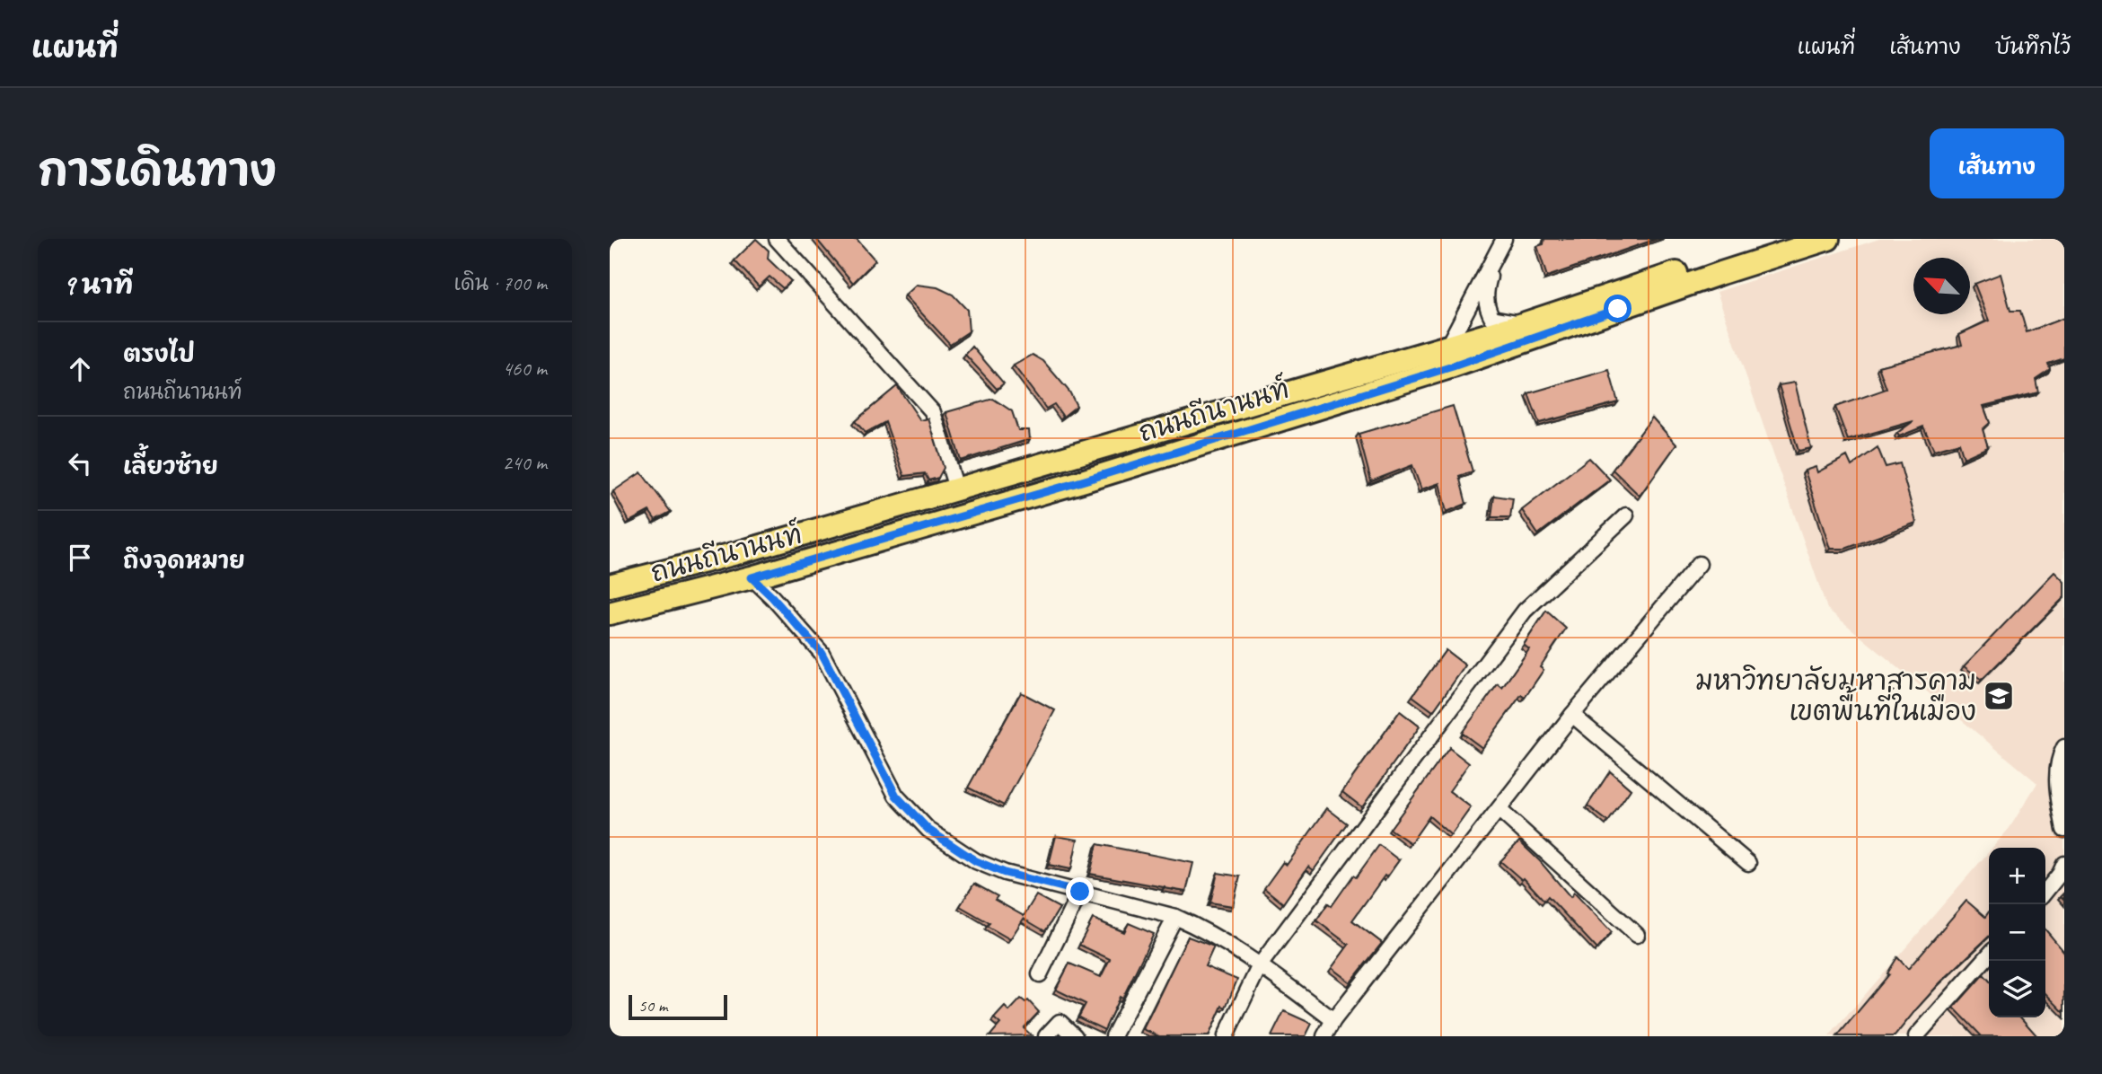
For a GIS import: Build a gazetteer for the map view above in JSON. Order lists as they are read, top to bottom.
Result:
{
  "streets": {
    "main road": ["ถนนถีนานนท์"]
  },
  "places": {
    "school or university": ["มหาวิทยาลัยมหาสารคาม เขตพื้นที่ในเมือง"]
  },
  "scale_bar": "50 m",
  "north": "top left",
  "page": {
    "header": "แผนที่",
    "nav": ["แผนที่", "เส้นทาง", "บันทึกไว้"],
    "title": "การเดินทาง",
    "buttons": "เส้นทาง",
    "heading": ["9 นาที", "เดิน · 700 m"],
    "list": [
      ["ตรงไป", "ถนนถีนานนท์", "460 m"],
      ["เลี้ยวซ้าย", "240 m"],
      "ถึงจุดหมาย"
    ],
    "map_buttons": ["+", "−"],
    "scale": "50 m"
  }
}
